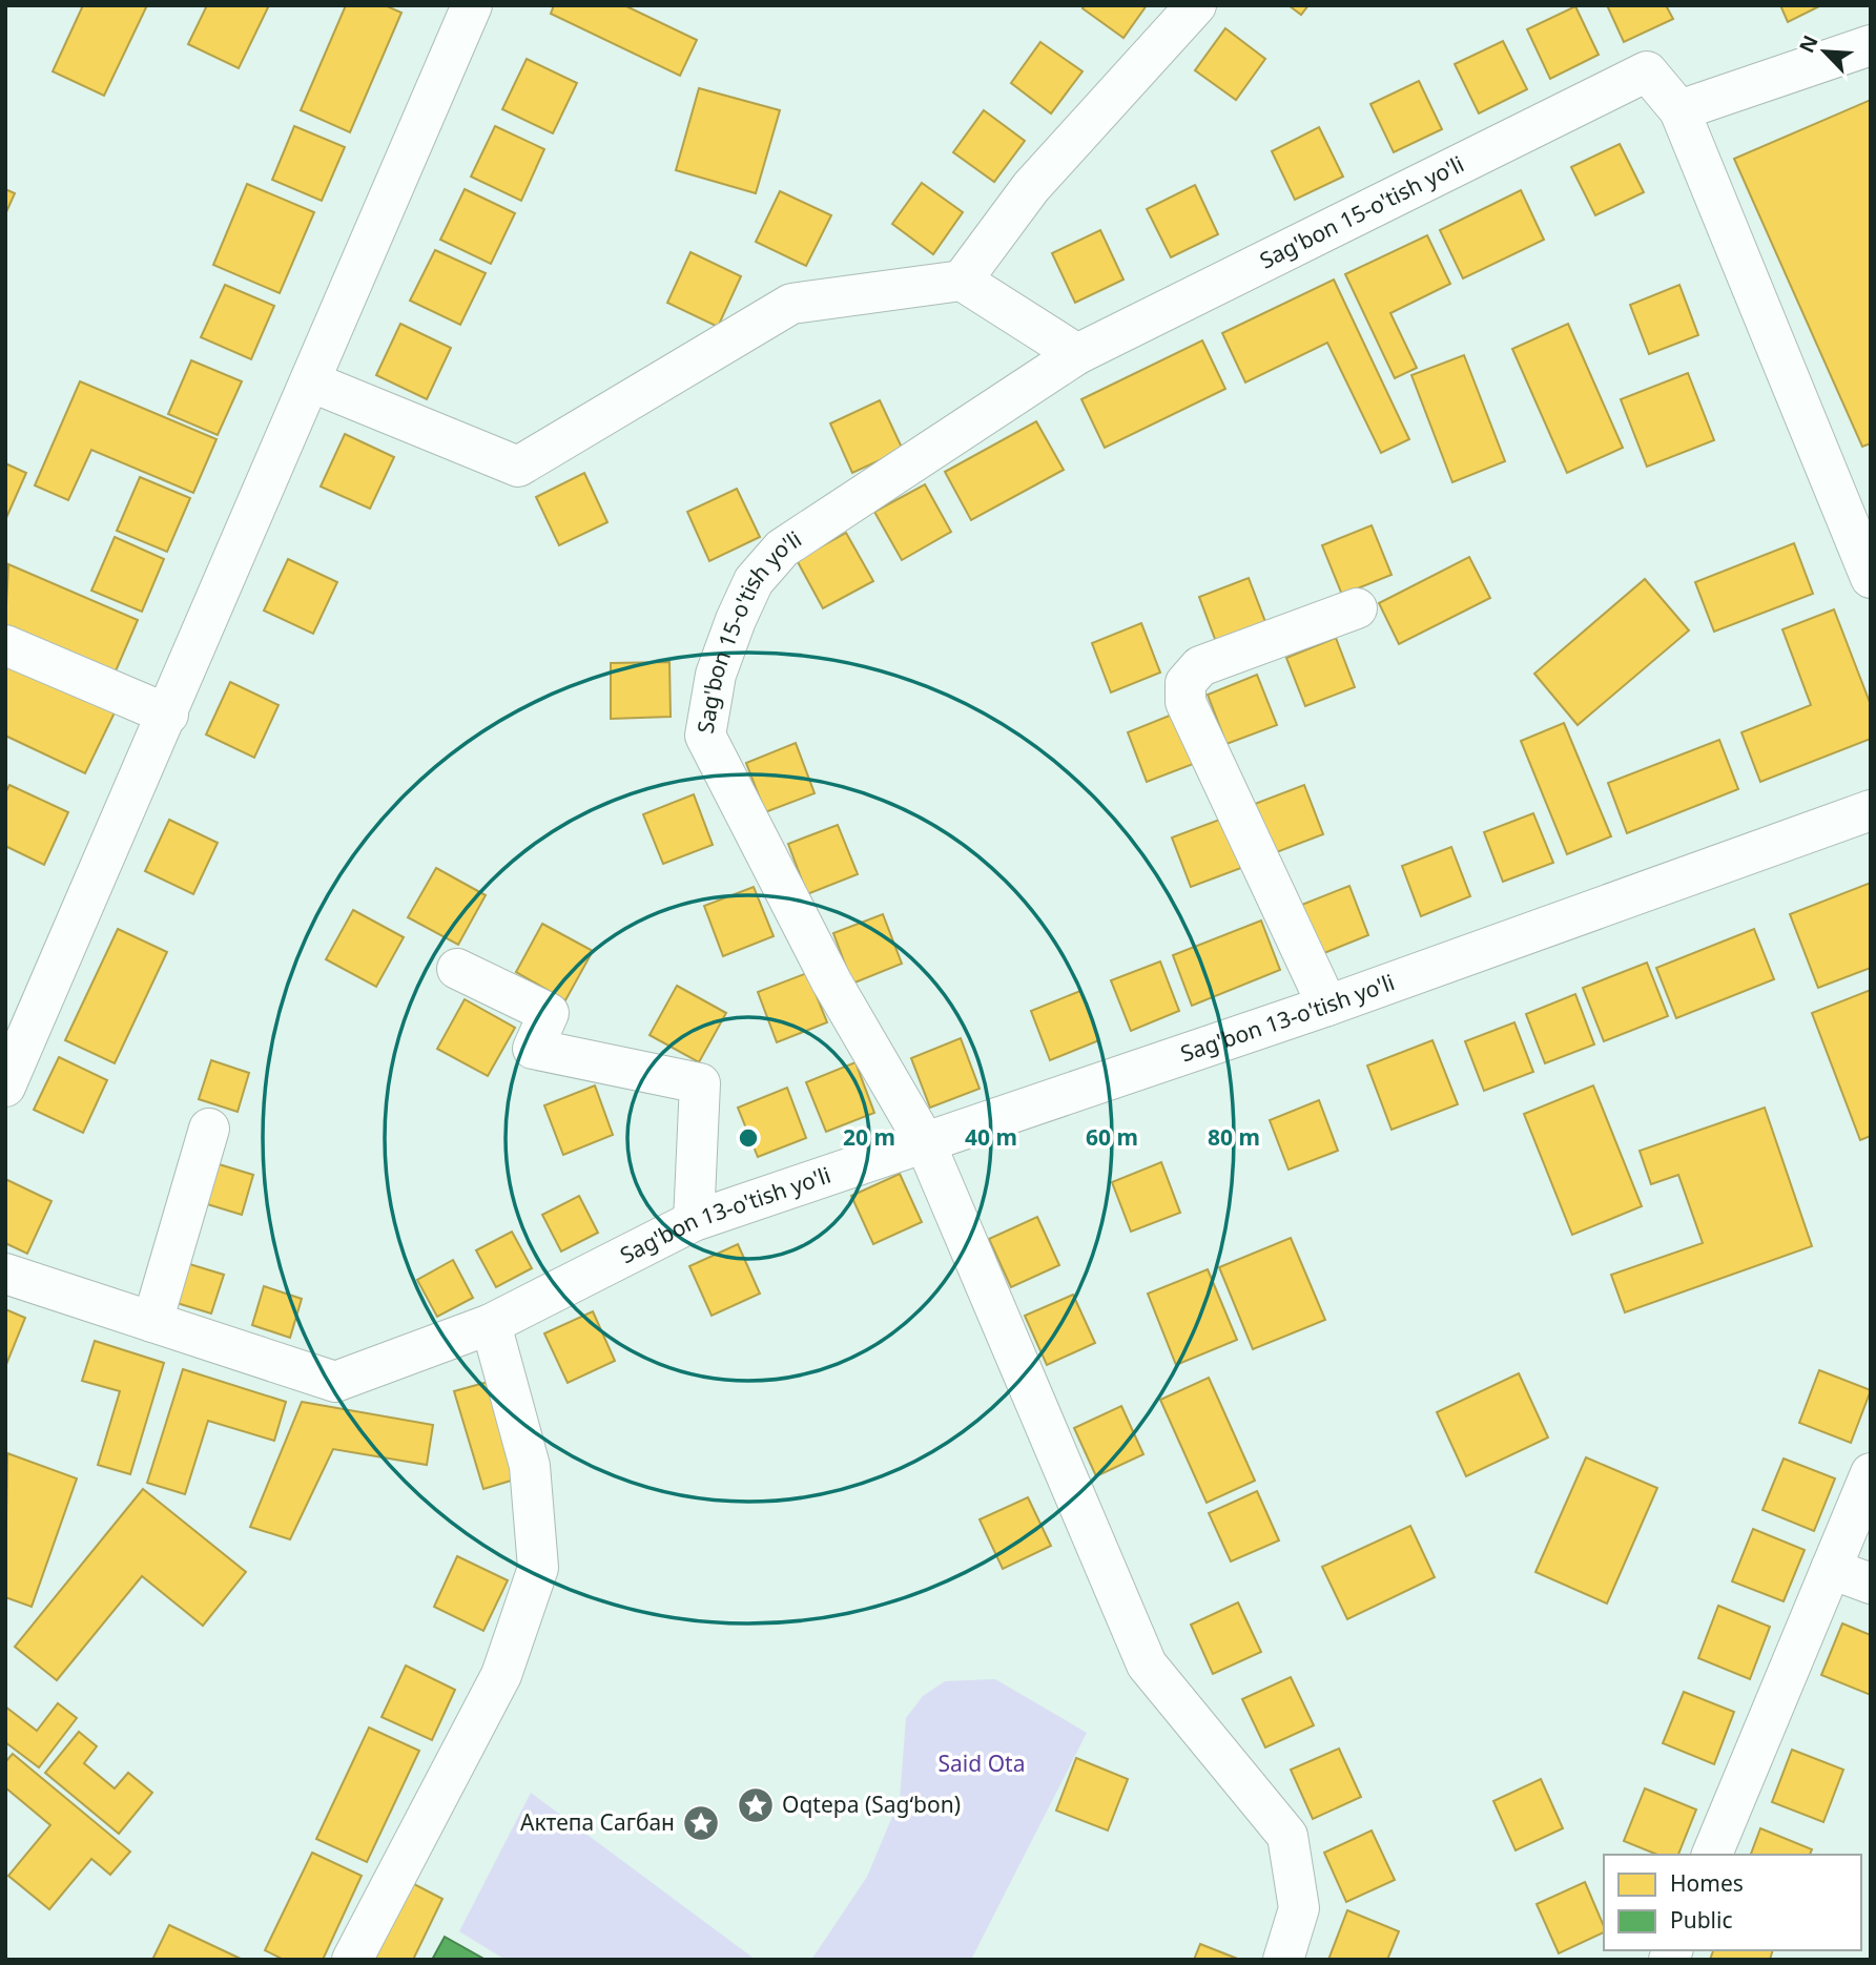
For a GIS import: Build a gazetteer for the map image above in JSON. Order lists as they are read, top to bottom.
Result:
{
  "streets": {
    "street": ["Sag'bon 15-o'tish yo'li", "Sag'bon 13-o'tish yo'li"]
  },
  "crossings": [
    ["Sag'bon 15-o'tish yo'li", "Sag'bon 13-o'tish yo'li"]
  ],
  "parks": ["Said Ota"],
  "places": {
    "place": ["Oqtepa (Sagʻbon)", "Актепа Сагбан"]
  },
  "legend": ["Homes", "Public"],
  "north": "top left",
  "rings": [
    "20 m",
    "40 m",
    "60 m",
    "80 m"
  ]
}
